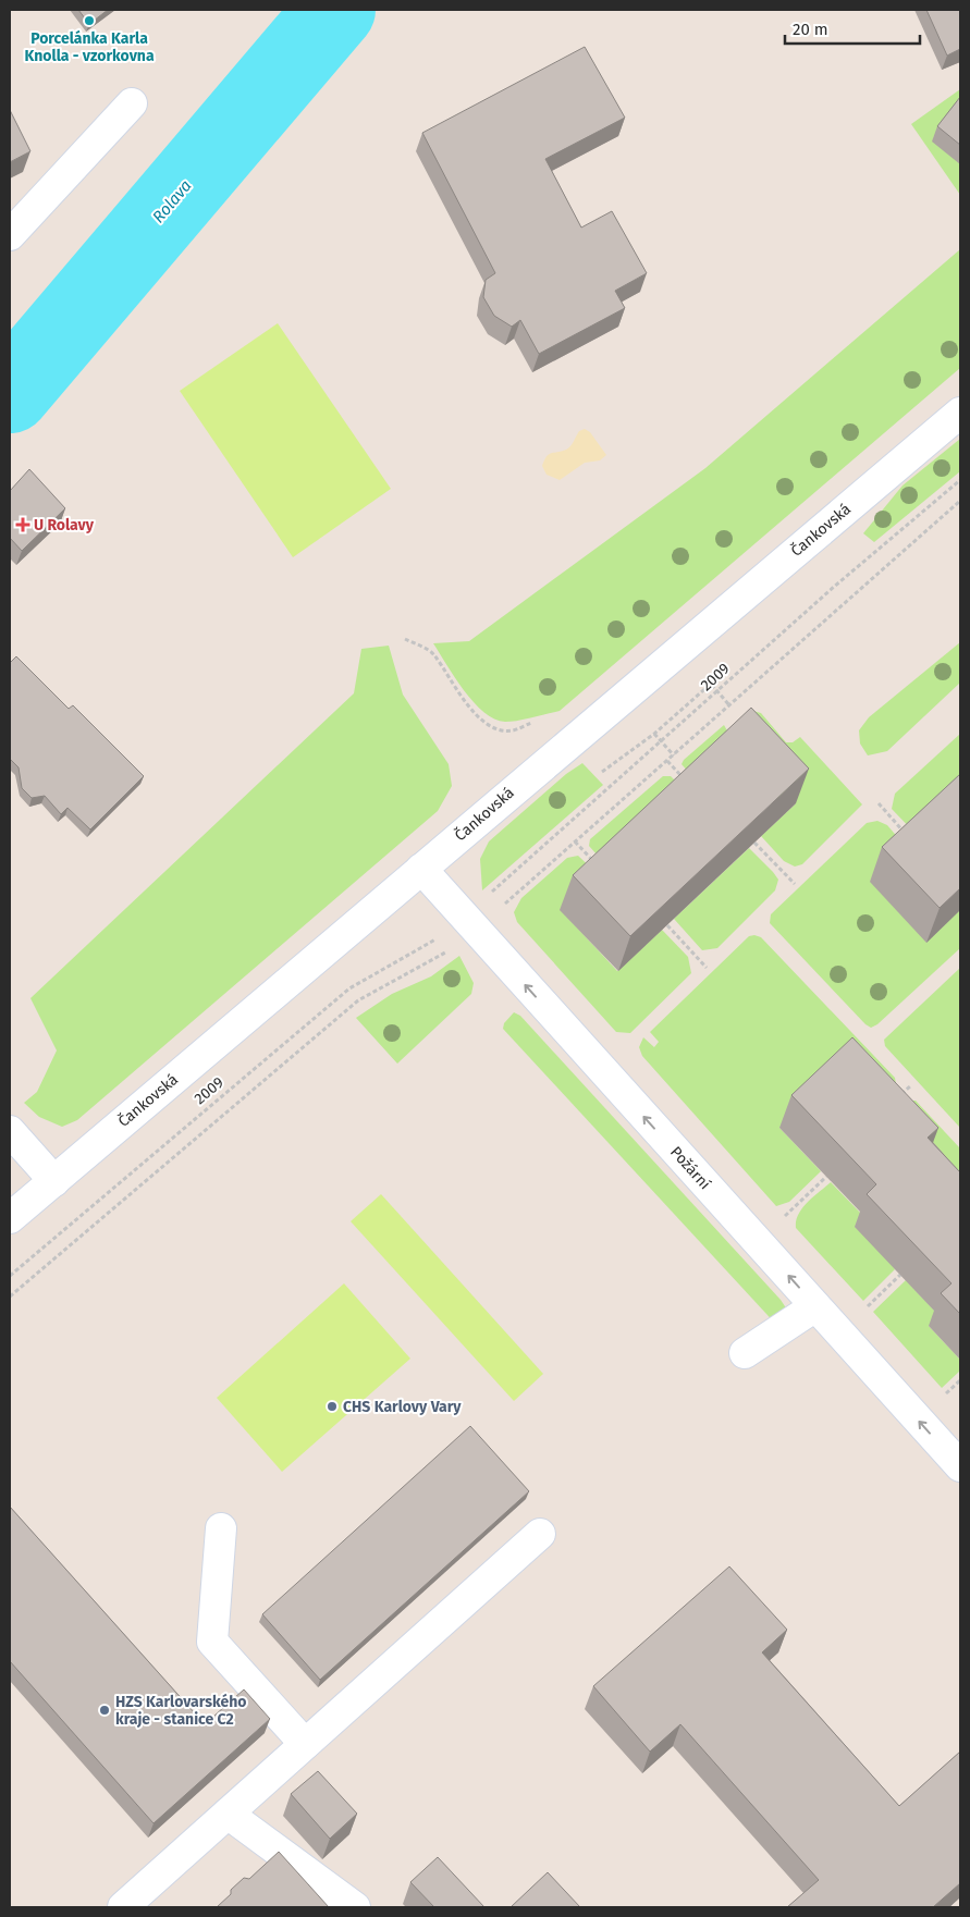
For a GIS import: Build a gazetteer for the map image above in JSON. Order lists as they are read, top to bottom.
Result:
{
  "streets": {
    "street": ["Čankovská", "Požární"],
    "path": ["2009"]
  },
  "crossings": [
    ["Čankovská", "Požární"]
  ],
  "one_way": ["Požární"],
  "water": ["Rolava"],
  "places": {
    "other": ["Porcelánka Karla Knolla - vzorkovna", "CHS Karlovy Vary", "HZS Karlovarského kraje - stanice C2"],
    "health": ["U Rolavy"]
  },
  "scale_bar": "20 m"
}
